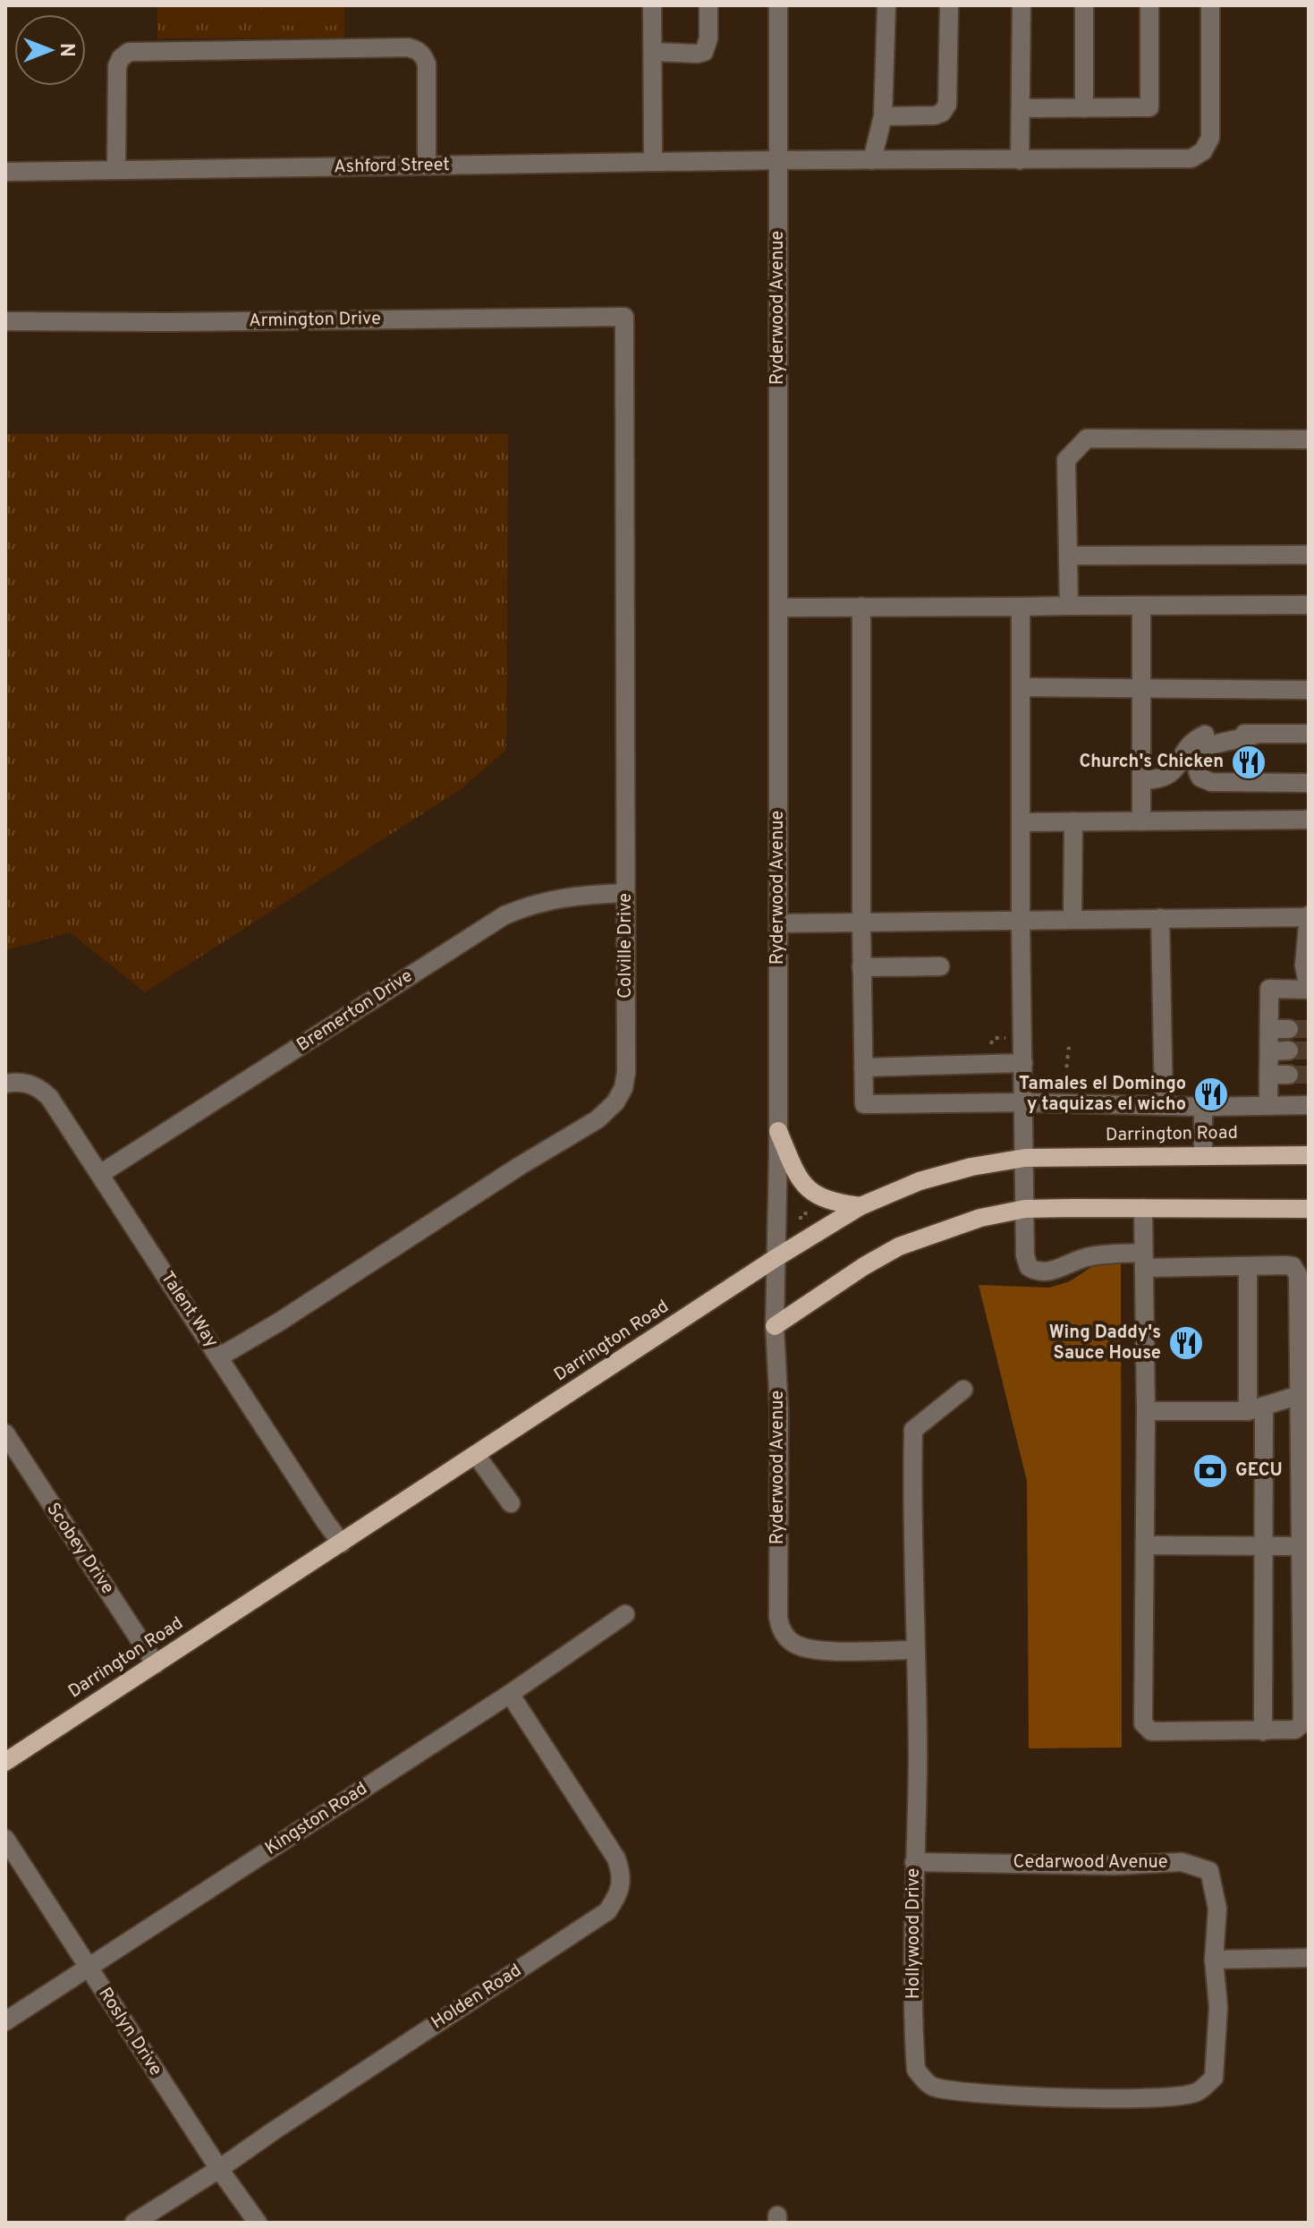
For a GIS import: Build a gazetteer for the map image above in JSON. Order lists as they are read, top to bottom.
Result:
{
  "streets": {
    "main road": ["Darrington Road"],
    "street": [
      "Ashford Street",
      "Ryderwood Avenue",
      "Armington Drive",
      "Colville Drive",
      "Bremerton Drive",
      "Talent Way",
      "Scobey Drive",
      "Kingston Road",
      "Cedarwood Avenue",
      "Hollywood Drive",
      "Holden Road",
      "Roslyn Drive"
    ]
  },
  "crossings": [
    ["Ashford Street", "Ryderwood Avenue"],
    ["Ryderwood Avenue", "Darrington Road"],
    ["Ryderwood Avenue", "Hollywood Drive"],
    ["Armington Drive", "Colville Drive"],
    ["Colville Drive", "Bremerton Drive"],
    ["Colville Drive", "Talent Way"],
    ["Bremerton Drive", "Talent Way"],
    ["Darrington Road", "Talent Way"],
    ["Darrington Road", "Scobey Drive"],
    ["Kingston Road", "Holden Road"],
    ["Kingston Road", "Roslyn Drive"],
    ["Cedarwood Avenue", "Hollywood Drive"],
    ["Holden Road", "Roslyn Drive"]
  ],
  "places": {
    "restaurant": ["Church's Chicken", "Tamales el Domingo y taquizas el wicho", "Wing Daddy's Sauce House"],
    "bank": ["GECU"]
  },
  "north": "right"
}
